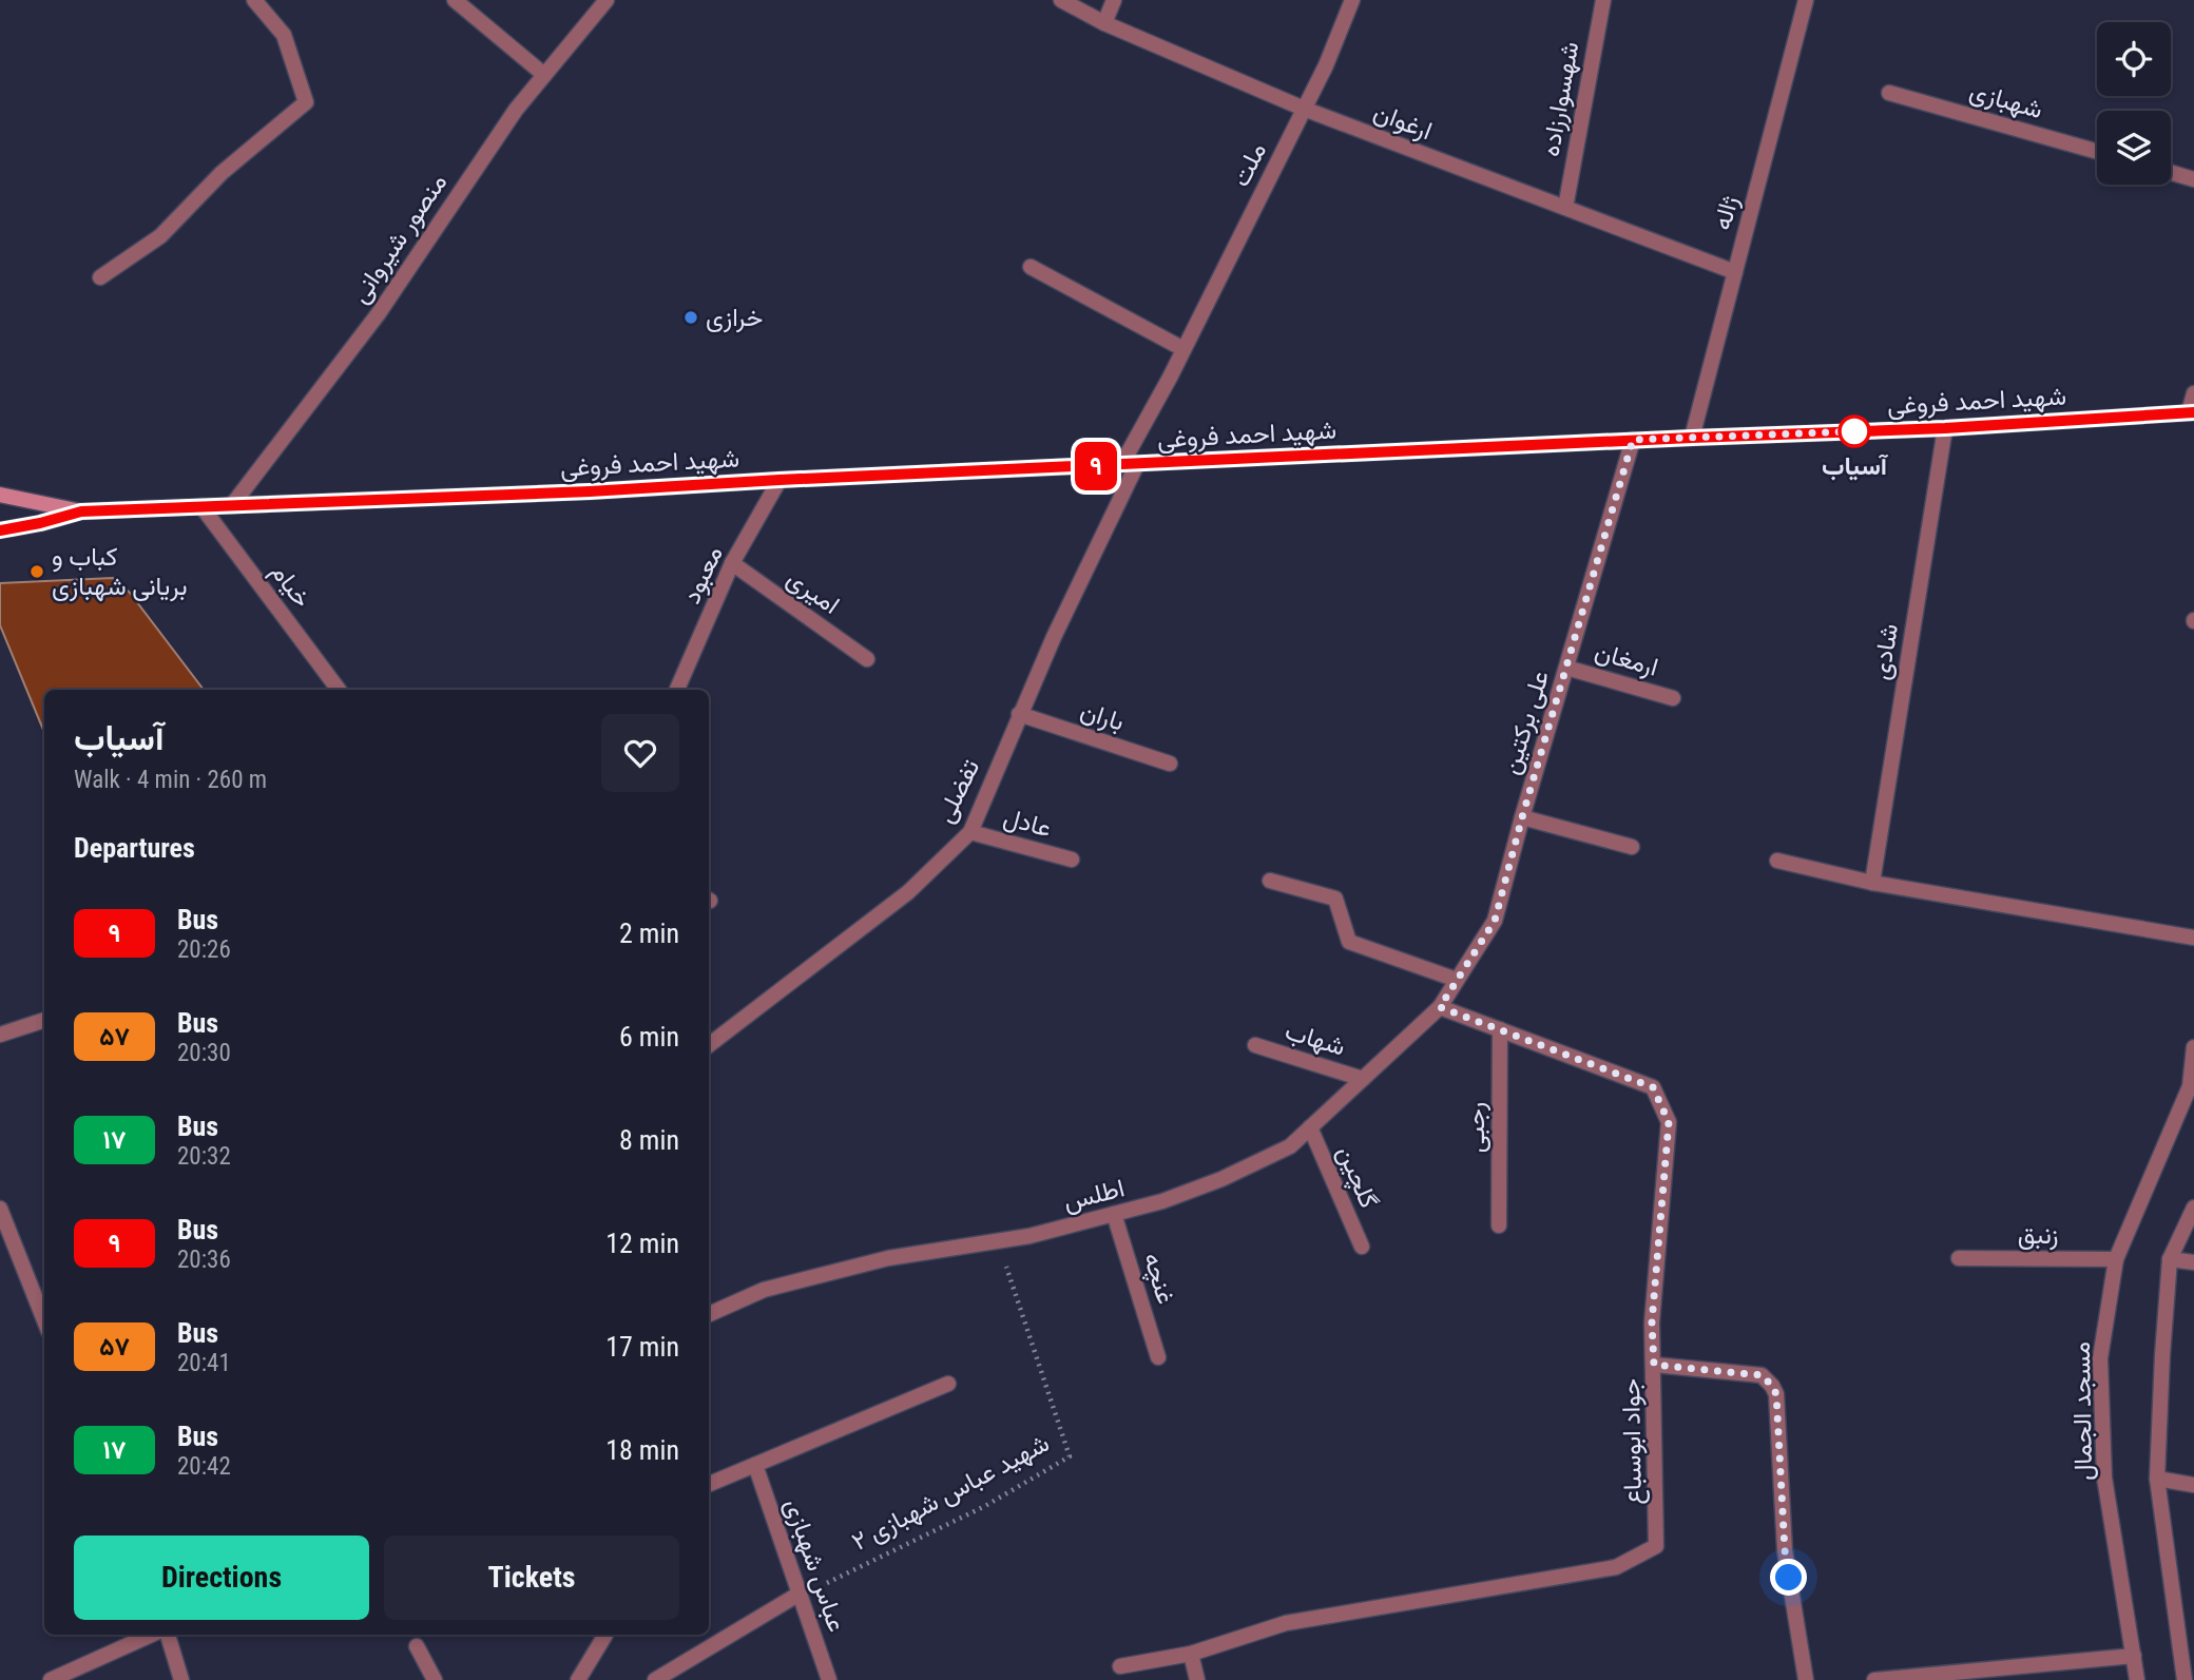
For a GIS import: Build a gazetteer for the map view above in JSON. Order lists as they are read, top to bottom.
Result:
{
  "streets": {
    "main road": ["شهید احمد فروغی"],
    "street": [
      "شهسوارزاده",
      "شهبازی",
      "ارغوان",
      "ملت",
      "ژاله",
      "منصور شیروانی",
      "معبود",
      "خیام",
      "امیری",
      "شادی",
      "ارمغان",
      "باران",
      "علی برکتین",
      "تفضلی",
      "عادل",
      "شهاب",
      "رجبی",
      "گلچین",
      "اطلس",
      "زنبق",
      "غنچه",
      "مسجد الجمال",
      "جواد ابوسباع",
      "عباس شهبازی"
    ],
    "path": ["شهید عباس شهبازی ۲"]
  },
  "crossings": [
    ["شهسوارزاده", "ارغوان"],
    ["ارغوان", "ملت"],
    ["ارغوان", "ژاله"],
    ["ملت", "شهید احمد فروغی"],
    ["ملت", "تفضلی"],
    ["ژاله", "شهید احمد فروغی"],
    ["منصور شیروانی", "شهید احمد فروغی"],
    ["شهید احمد فروغی", "معبود"],
    ["شهید احمد فروغی", "خیام"],
    ["شهید احمد فروغی", "شادی"],
    ["شهید احمد فروغی", "علی برکتین"],
    ["شهید احمد فروغی", "تفضلی"],
    ["معبود", "امیری"],
    ["ارمغان", "علی برکتین"],
    ["باران", "تفضلی"],
    ["علی برکتین", "اطلس"],
    ["علی برکتین", "جواد ابوسباع"],
    ["تفضلی", "عادل"],
    ["شهاب", "اطلس"],
    ["رجبی", "جواد ابوسباع"],
    ["گلچین", "اطلس"],
    ["اطلس", "غنچه"],
    ["اطلس", "جواد ابوسباع"],
    ["اطلس", "شهید عباس شهبازی ۲"],
    ["زنبق", "مسجد الجمال"],
    ["شهید عباس شهبازی ۲", "عباس شهبازی"]
  ],
  "places": ["خرازی", "آسیاب", "کباب و بریانی شهبازی"],
  "lines": ["bus line ۹"],
  "page": {
    "on_map": "۹",
    "heading": [
      ["آسیاب", "Walk · 4 min · 260 m"],
      "Departures"
    ],
    "list": [
      {
        "mark": "۹",
        "name": "Bus",
        "note": "20:26",
        "value": "2 min"
      },
      {
        "mark": "۵۷",
        "name": "Bus",
        "note": "20:30",
        "value": "6 min"
      },
      {
        "mark": "۱۷",
        "name": "Bus",
        "note": "20:32",
        "value": "8 min"
      },
      {
        "mark": "۹",
        "name": "Bus",
        "note": "20:36",
        "value": "12 min"
      },
      {
        "mark": "۵۷",
        "name": "Bus",
        "note": "20:41",
        "value": "17 min"
      },
      {
        "mark": "۱۷",
        "name": "Bus",
        "note": "20:42",
        "value": "18 min"
      }
    ],
    "buttons": ["Directions", "Tickets"]
  }
}
